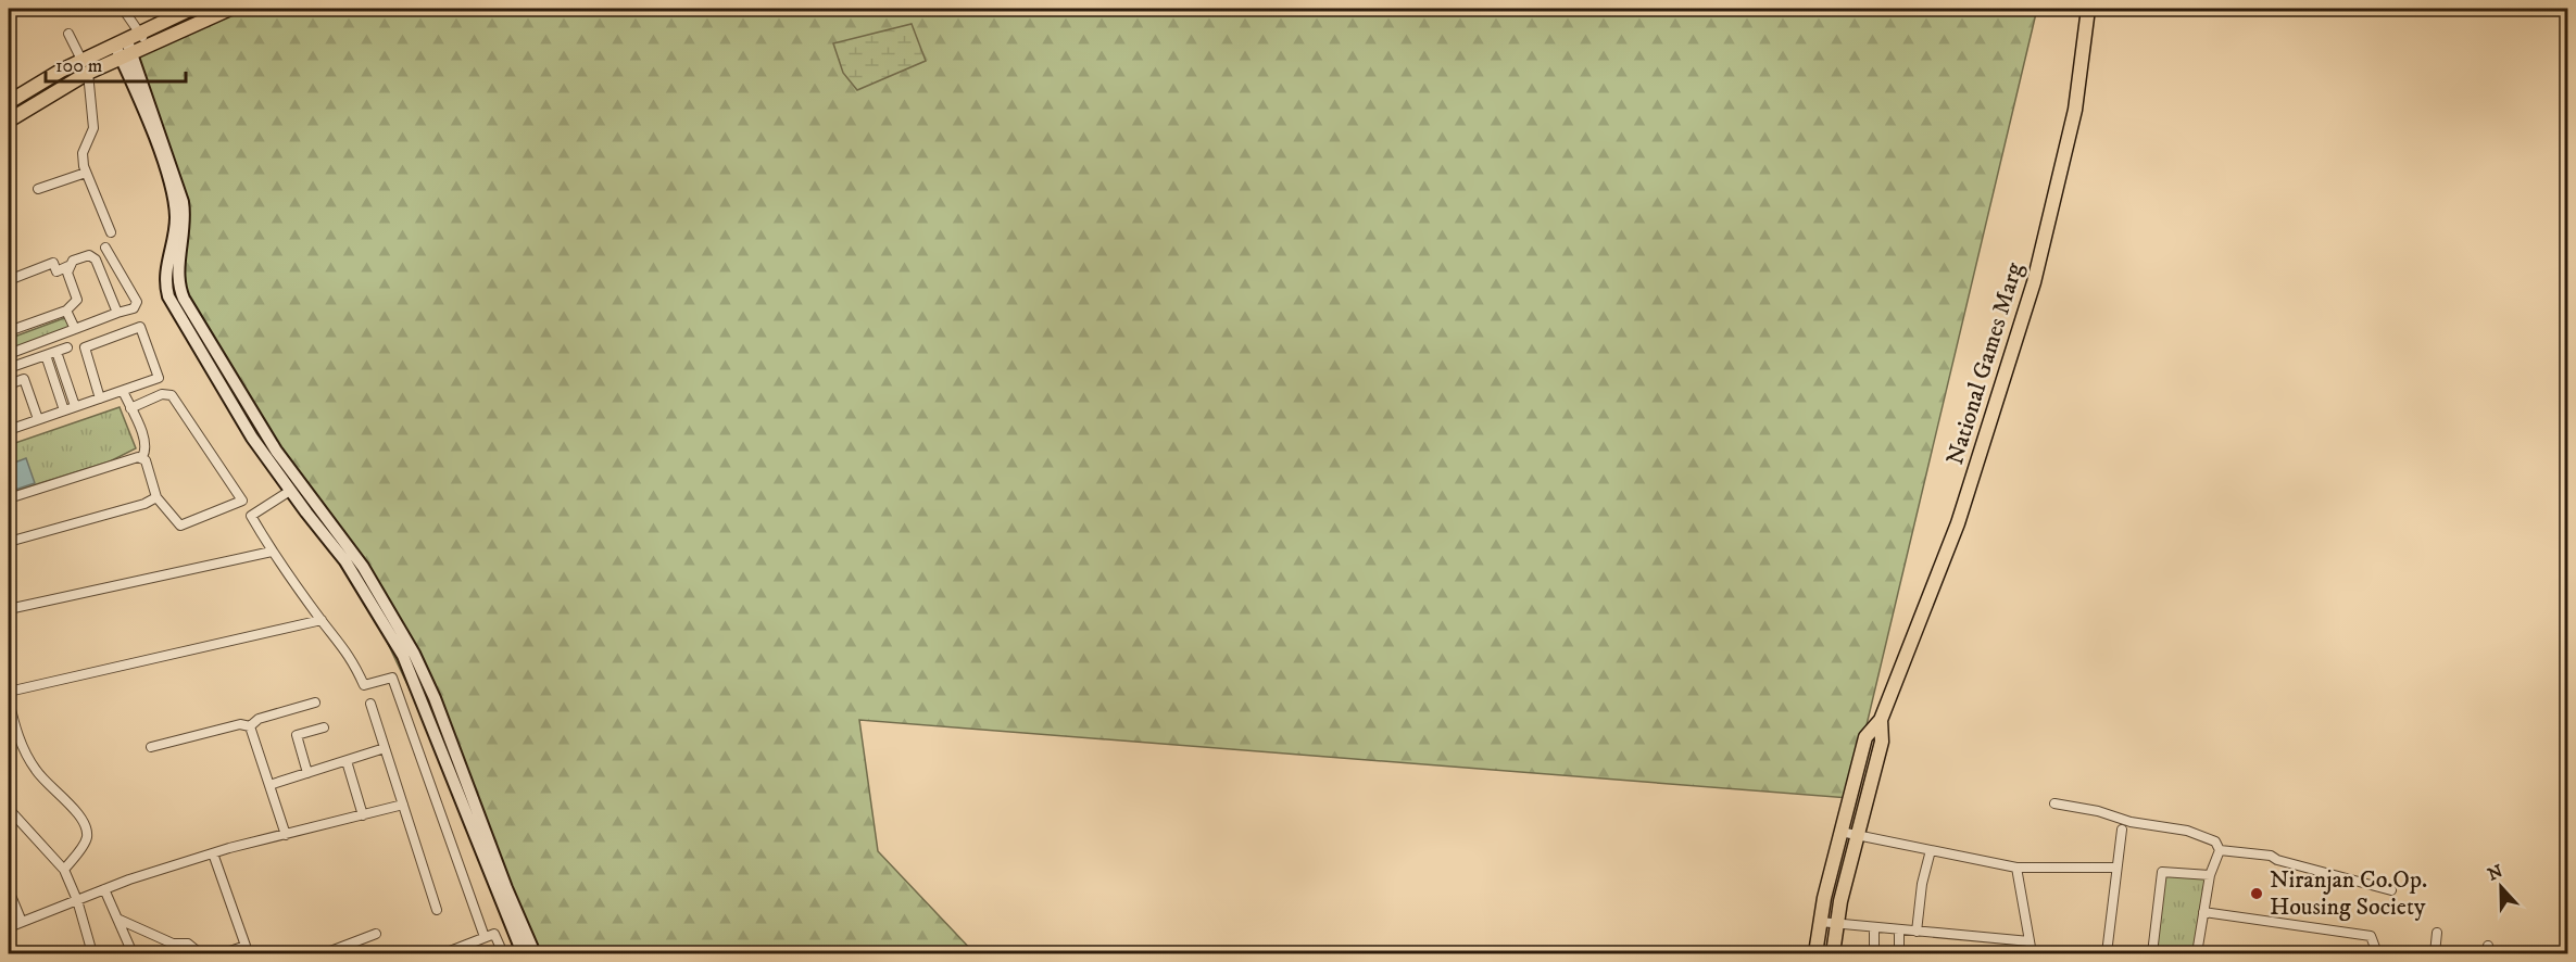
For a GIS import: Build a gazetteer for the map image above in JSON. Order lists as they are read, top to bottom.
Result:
{
  "streets": {
    "main road": ["National Games Marg"]
  },
  "places": ["Niranjan Co.Op. Housing Society"],
  "scale_bar": "100 m",
  "north": "top"
}
